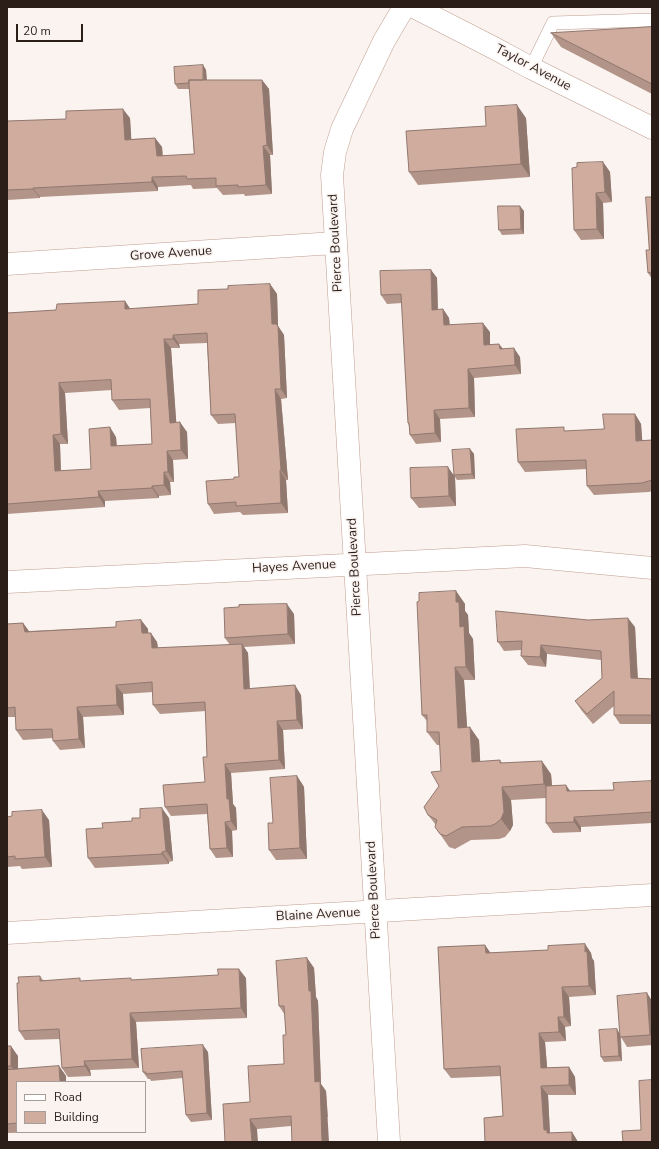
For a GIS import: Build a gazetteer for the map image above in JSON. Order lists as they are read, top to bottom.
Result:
{
  "streets": {
    "street": [
      "Taylor Avenue",
      "Pierce Boulevard",
      "Grove Avenue",
      "Hayes Avenue",
      "Blaine Avenue"
    ]
  },
  "crossings": [
    ["Pierce Boulevard", "Grove Avenue"],
    ["Pierce Boulevard", "Hayes Avenue"],
    ["Pierce Boulevard", "Blaine Avenue"]
  ],
  "legend": ["Road", "Building"],
  "scale_bar": "20 m"
}
